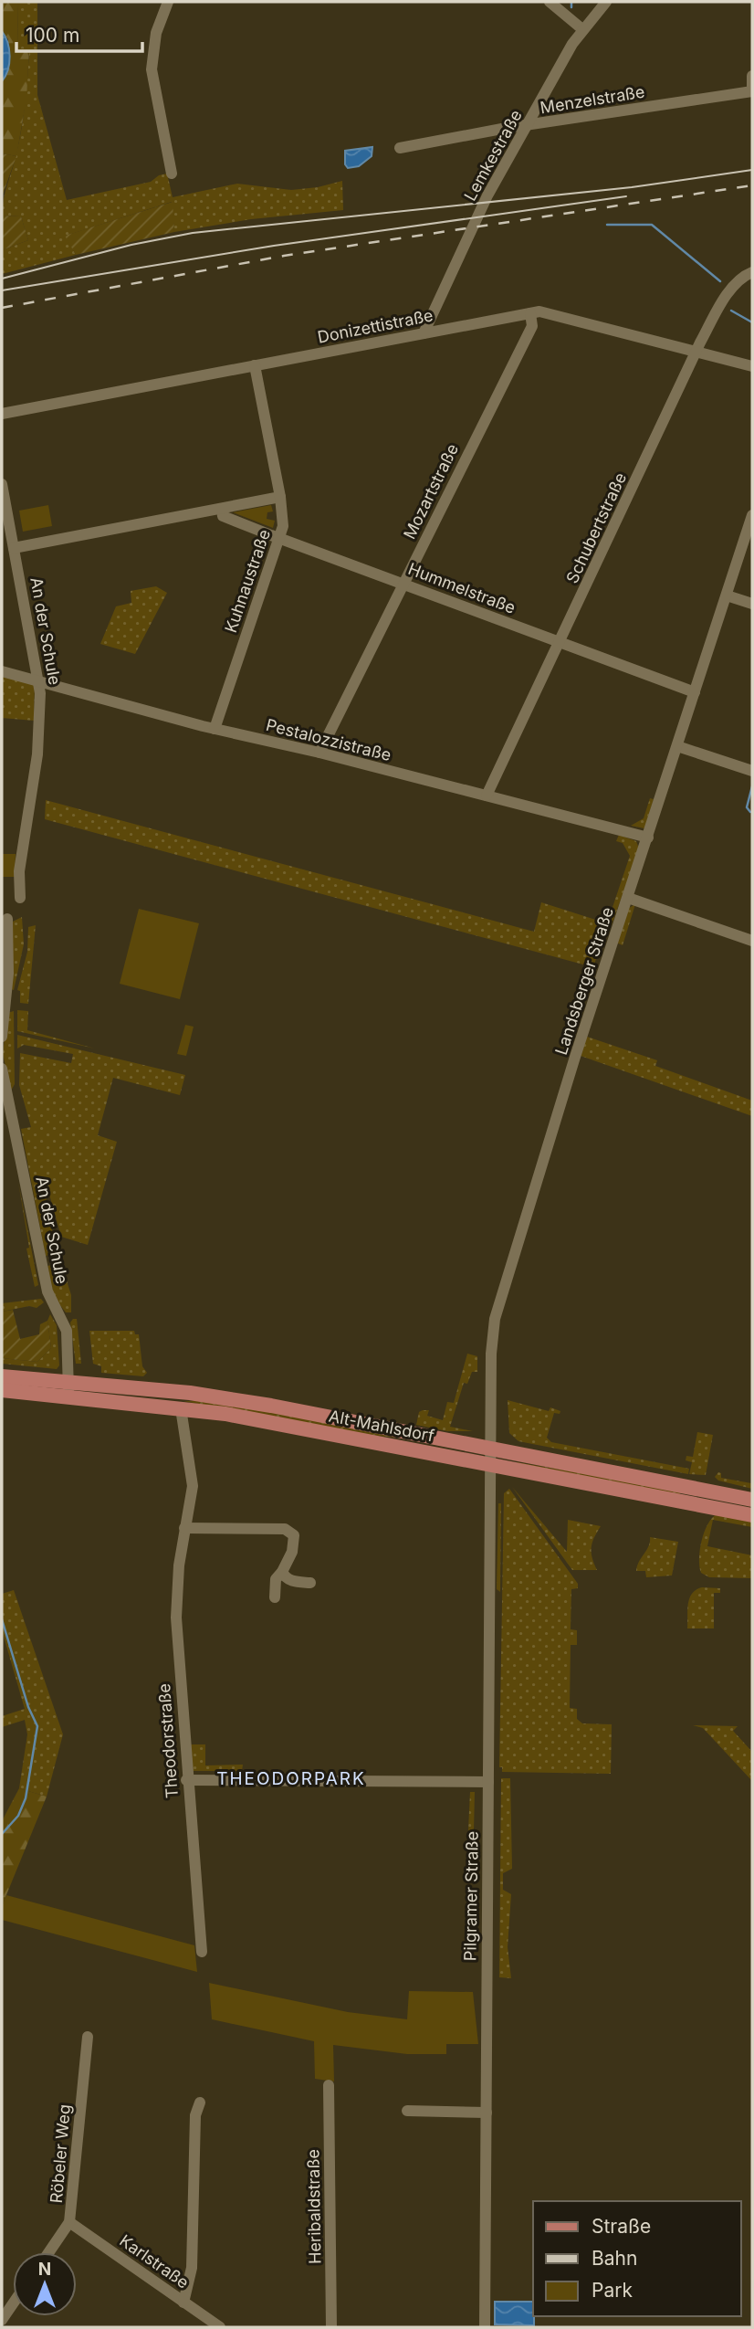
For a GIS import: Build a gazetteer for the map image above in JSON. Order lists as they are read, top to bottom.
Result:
{
  "streets": {
    "main road": ["Alt-Mahlsdorf"],
    "street": [
      "Menzelstraße",
      "Lemkestraße",
      "Donizettistraße",
      "Mozartstraße",
      "Schubertstraße",
      "Kuhnaustraße",
      "Hummelstraße",
      "An der Schule",
      "Pestalozzistraße",
      "Landsberger Straße",
      "Theodorstraße",
      "Pilgramer Straße",
      "Röbeler Weg",
      "Heribaldstraße",
      "Karlstraße"
    ]
  },
  "crossings": [
    ["Menzelstraße", "Lemkestraße"],
    ["Lemkestraße", "Donizettistraße"],
    ["Donizettistraße", "Mozartstraße"],
    ["Donizettistraße", "Schubertstraße"],
    ["Donizettistraße", "Kuhnaustraße"],
    ["Mozartstraße", "Hummelstraße"],
    ["Mozartstraße", "Pestalozzistraße"],
    ["Schubertstraße", "Hummelstraße"],
    ["Schubertstraße", "Pestalozzistraße"],
    ["Kuhnaustraße", "Hummelstraße"],
    ["Kuhnaustraße", "Pestalozzistraße"],
    ["Hummelstraße", "Landsberger Straße"],
    ["An der Schule", "Pestalozzistraße"],
    ["An der Schule", "Alt-Mahlsdorf"],
    ["Pestalozzistraße", "Landsberger Straße"],
    ["Landsberger Straße", "Alt-Mahlsdorf"],
    ["Landsberger Straße", "Pilgramer Straße"],
    ["Alt-Mahlsdorf", "Theodorstraße"],
    ["Alt-Mahlsdorf", "Pilgramer Straße"],
    ["Röbeler Weg", "Karlstraße"]
  ],
  "districts": ["THEODORPARK"],
  "legend": ["Straße", "Bahn", "Park"],
  "scale_bar": "100 m",
  "north": "top"
}
